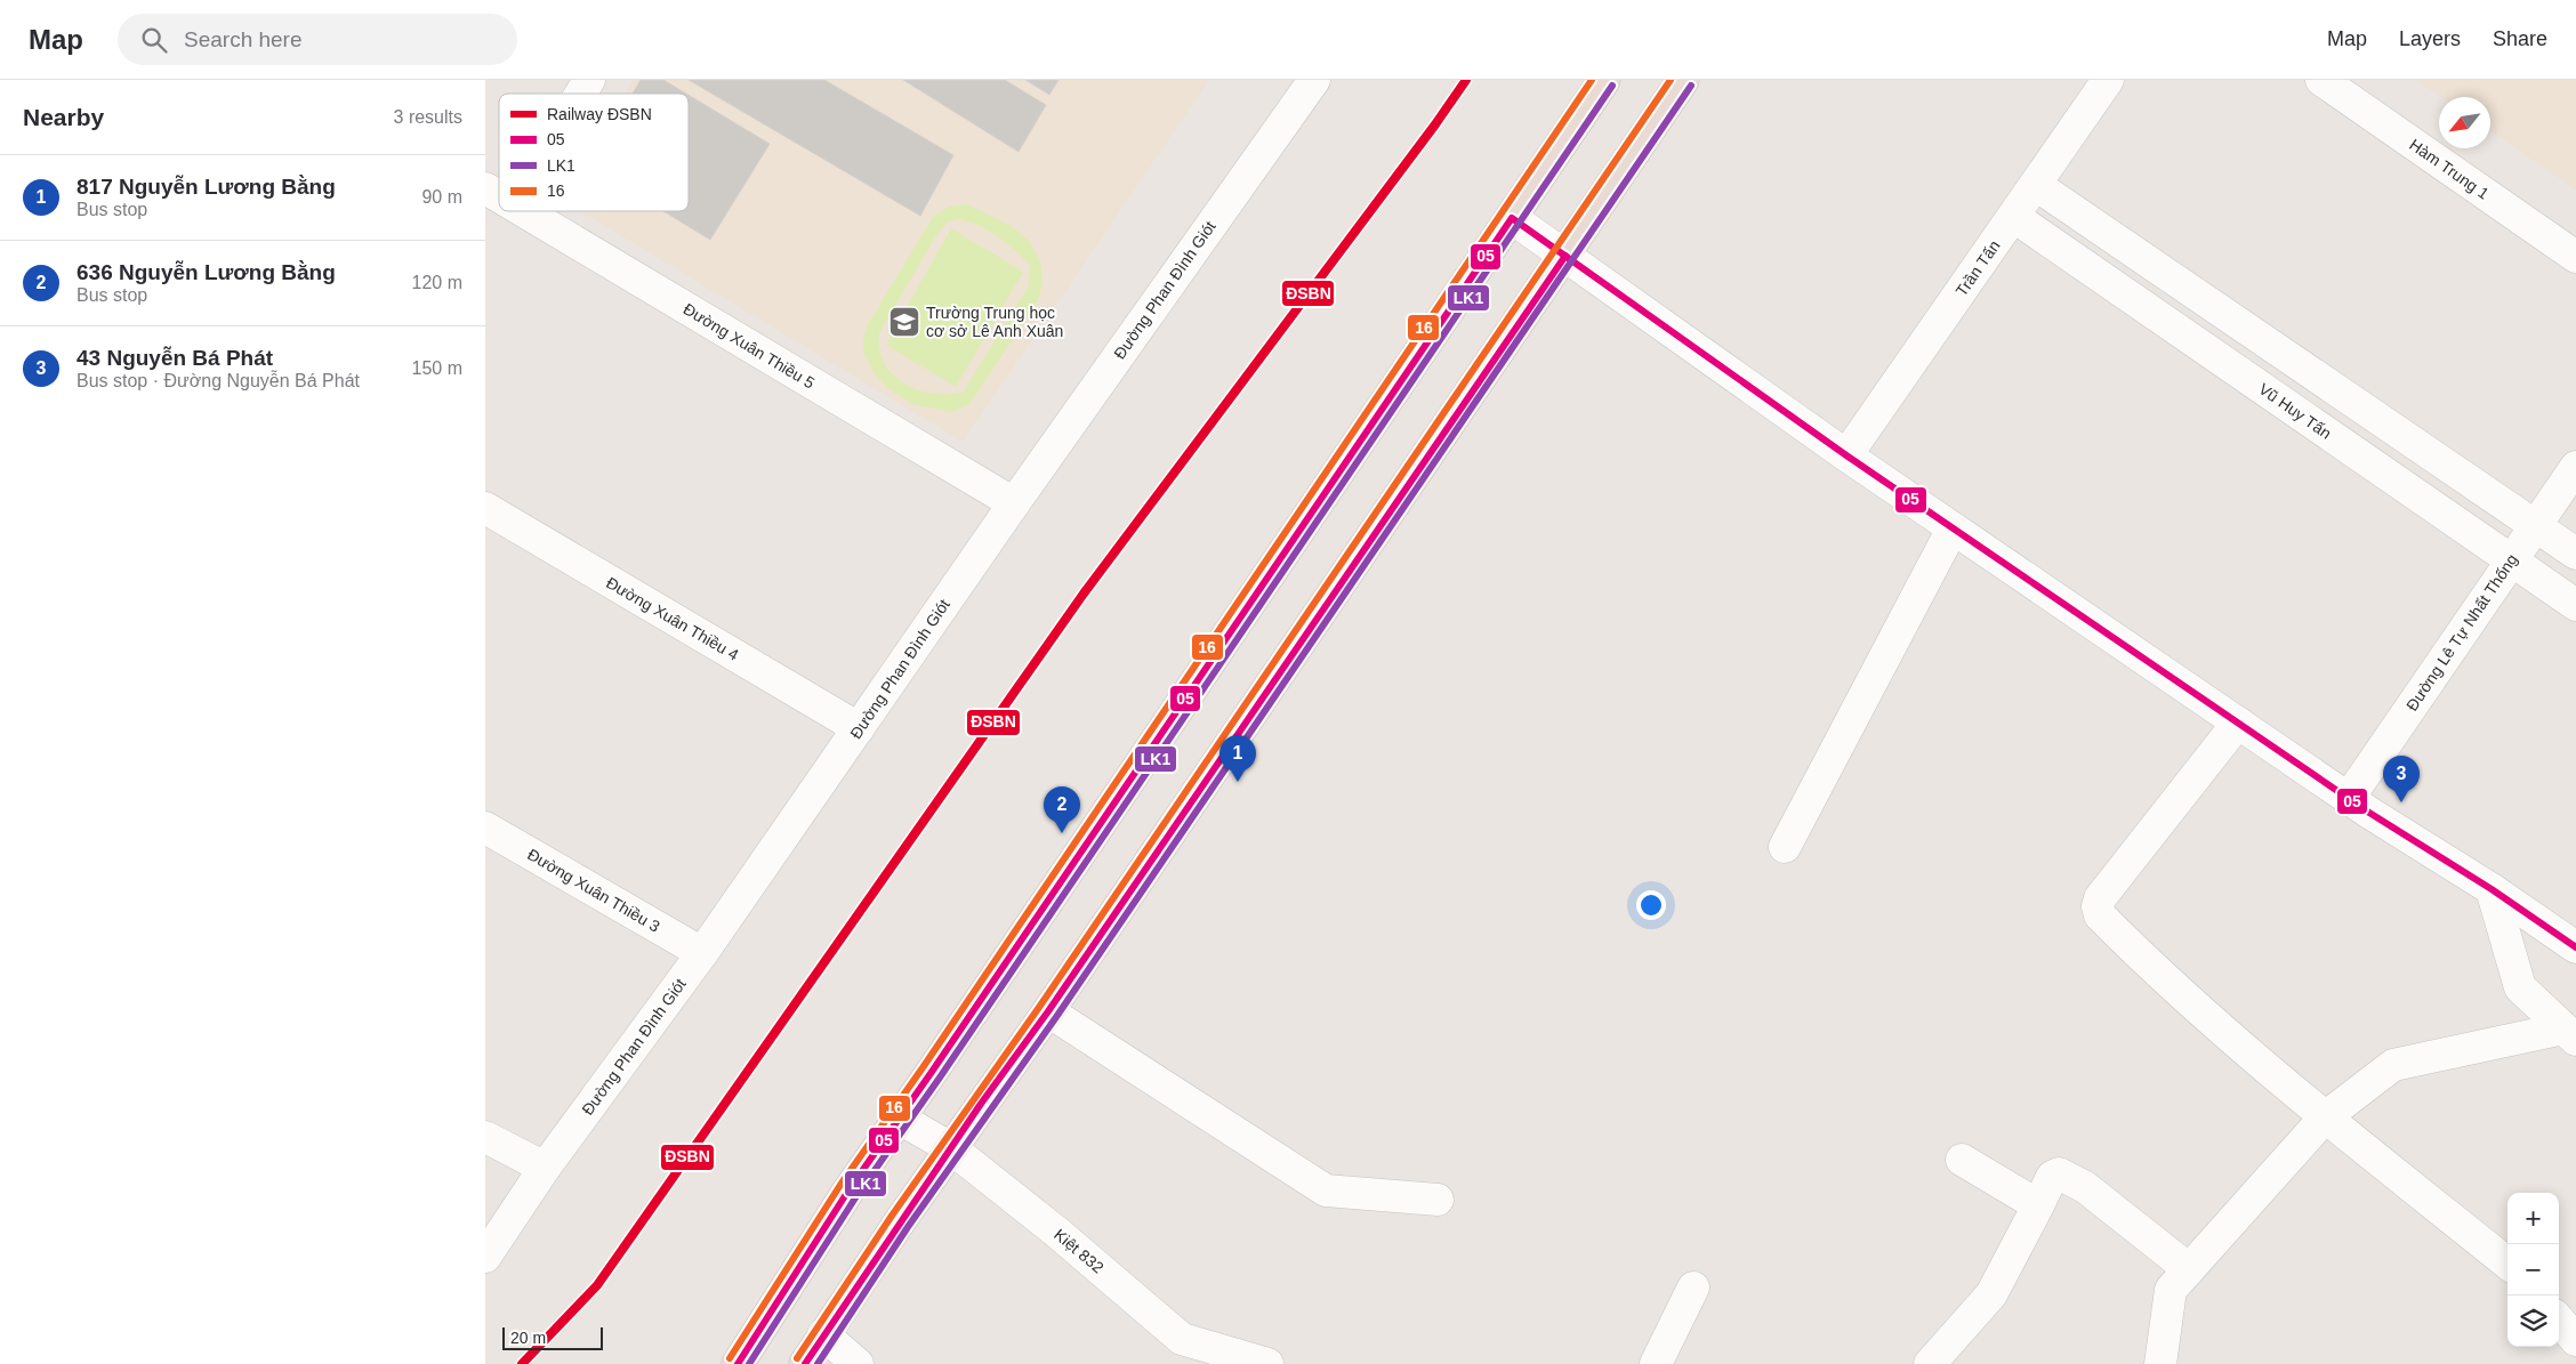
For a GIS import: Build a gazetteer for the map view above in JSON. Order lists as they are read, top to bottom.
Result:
{
  "streets": {
    "street": [
      "Hàm Trung 1",
      "Trần Tấn",
      "Đường Phan Đình Giót",
      "Đường Xuân Thiều 5",
      "Vũ Huy Tấn",
      "Đường Xuân Thiều 4",
      "Đường Lê Tự Nhất Thống",
      "Đường Xuân Thiều 3",
      "Kiệt 832"
    ]
  },
  "crossings": [
    ["Trần Tấn", "Vũ Huy Tấn"],
    ["Đường Phan Đình Giót", "Đường Xuân Thiều 5"],
    ["Đường Phan Đình Giót", "Đường Xuân Thiều 4"],
    ["Đường Phan Đình Giót", "Đường Xuân Thiều 3"],
    ["Vũ Huy Tấn", "Đường Lê Tự Nhất Thống"]
  ],
  "places": {
    "school or university": ["Trường Trung học cơ sở Lê Anh Xuân"]
  },
  "lines": [
    "rail line ĐSBN",
    "transit line 16",
    "transit line LK1",
    "transit line 05"
  ],
  "legend": [
    "Railway ĐSBN",
    "05",
    "LK1",
    "16"
  ],
  "scale_bar": "20 m",
  "north": "bottom left",
  "page": {
    "header": "Map",
    "search": "Search here",
    "nav": ["Map", "Layers", "Share"],
    "heading": ["Nearby", "3 results"],
    "list": [
      {
        "mark": "1",
        "name": "817 Nguyễn Lương Bằng",
        "note": "Bus stop",
        "value": "90 m"
      },
      {
        "mark": "2",
        "name": "636 Nguyễn Lương Bằng",
        "note": "Bus stop",
        "value": "120 m"
      },
      {
        "mark": "3",
        "name": "43 Nguyễn Bá Phát",
        "note": "Bus stop · Đường Nguyễn Bá Phát",
        "value": "150 m"
      }
    ],
    "pins": ["1", "3", "2"],
    "map_buttons": ["+", "−"],
    "scale": "20 m"
  }
}
